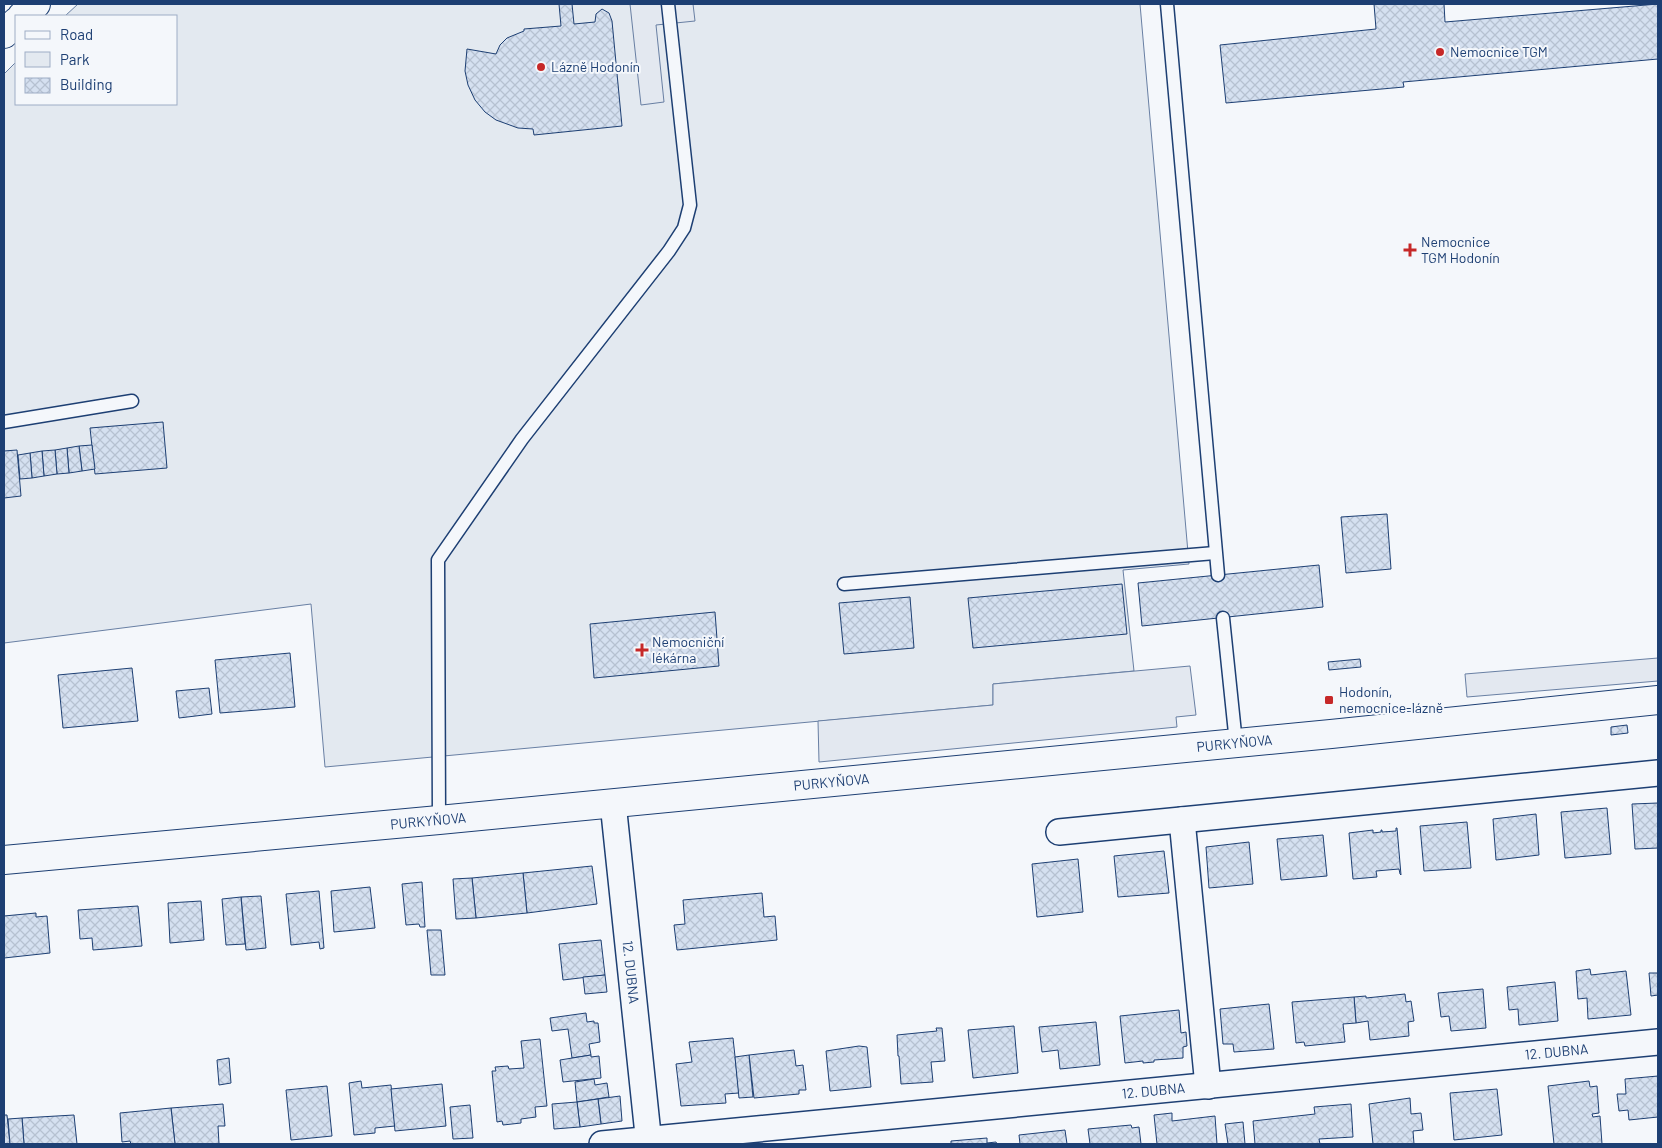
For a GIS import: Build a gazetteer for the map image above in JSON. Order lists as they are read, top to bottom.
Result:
{
  "streets": {
    "street": ["PURKYŇOVA", "12. DUBNA"]
  },
  "crossings": [
    ["PURKYŇOVA", "12. DUBNA"]
  ],
  "places": {
    "other": ["Nemocnice TGM", "Lázně Hodonín"],
    "health": ["Nemocnice TGM Hodonín", "Nemocniční lékárna"],
    "transit": ["Hodonín, nemocnice-lázně"]
  },
  "legend": ["Road", "Park", "Building"]
}
